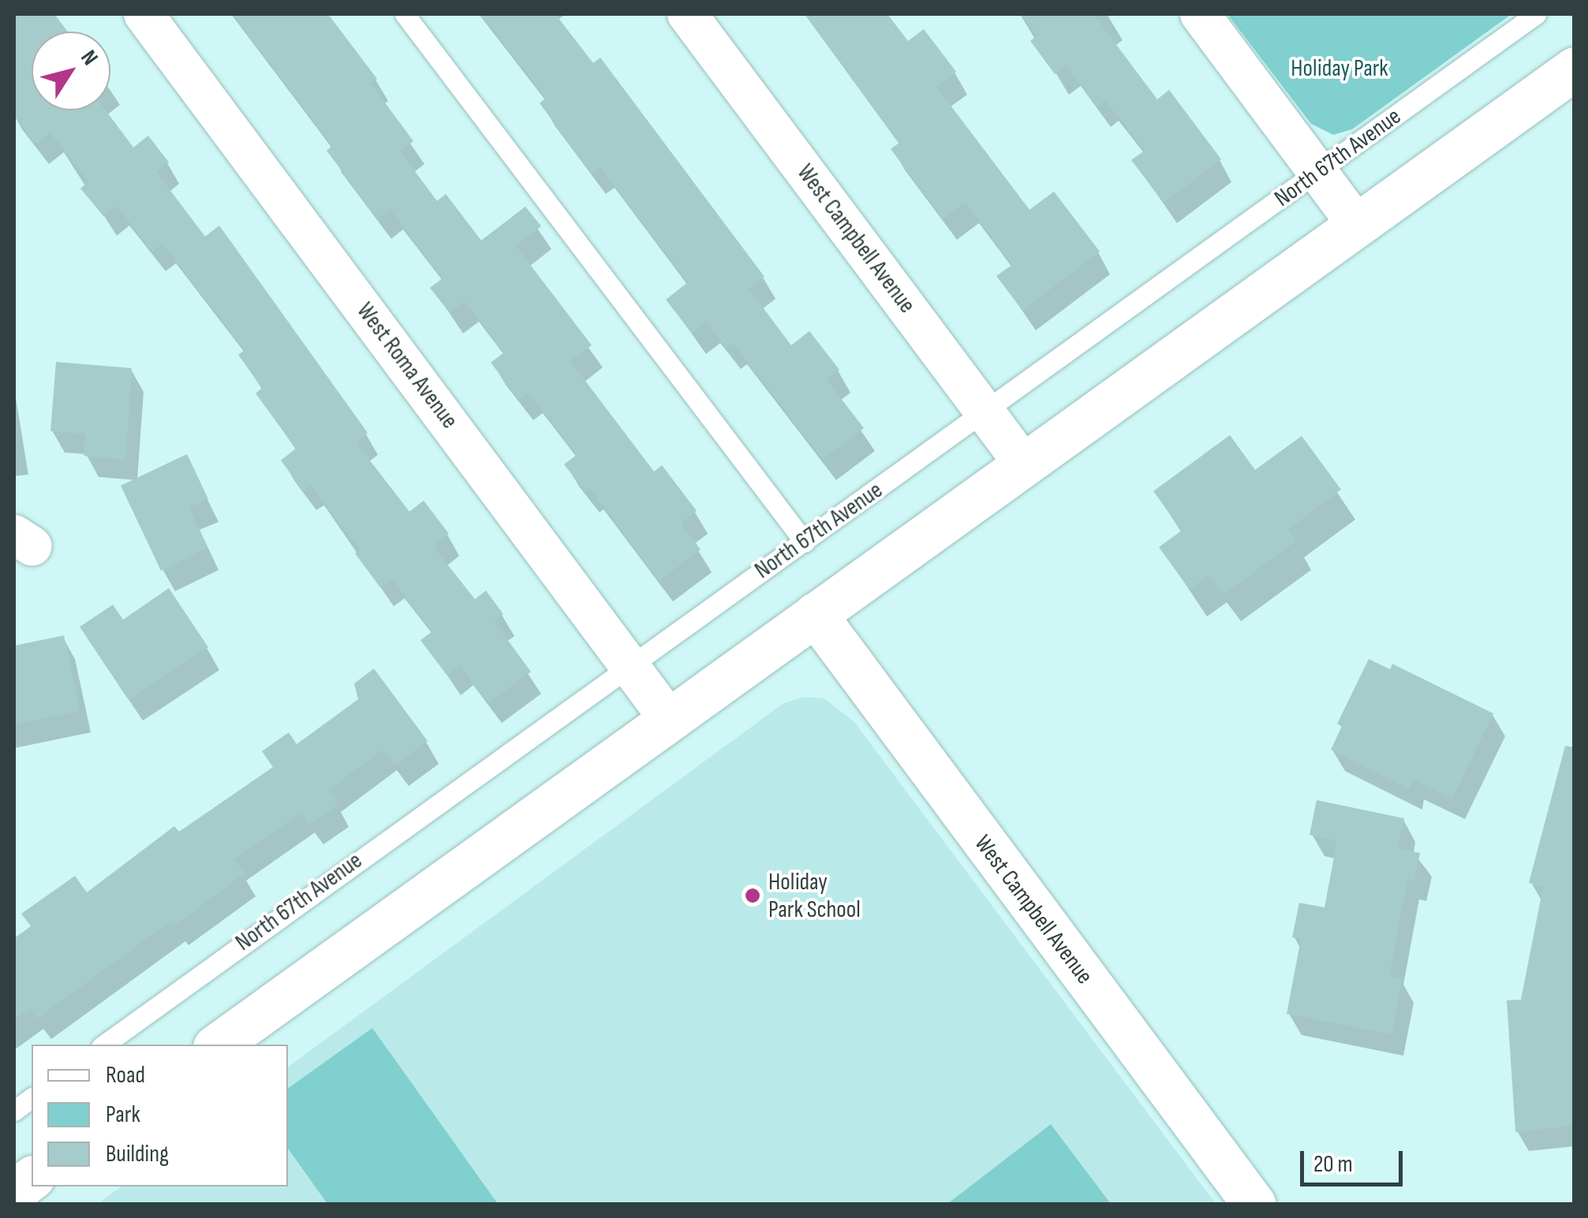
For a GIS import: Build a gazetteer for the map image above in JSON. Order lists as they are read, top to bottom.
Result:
{
  "streets": {
    "main road": ["West Campbell Avenue"],
    "street": ["West Roma Avenue"],
    "lane": ["North 67th Avenue"]
  },
  "crossings": [
    ["North 67th Avenue", "West Campbell Avenue"],
    ["North 67th Avenue", "West Roma Avenue"]
  ],
  "parks": ["Holiday Park"],
  "places": ["Holiday Park School"],
  "legend": ["Road", "Park", "Building"],
  "scale_bar": "20 m",
  "north": "top right"
}
